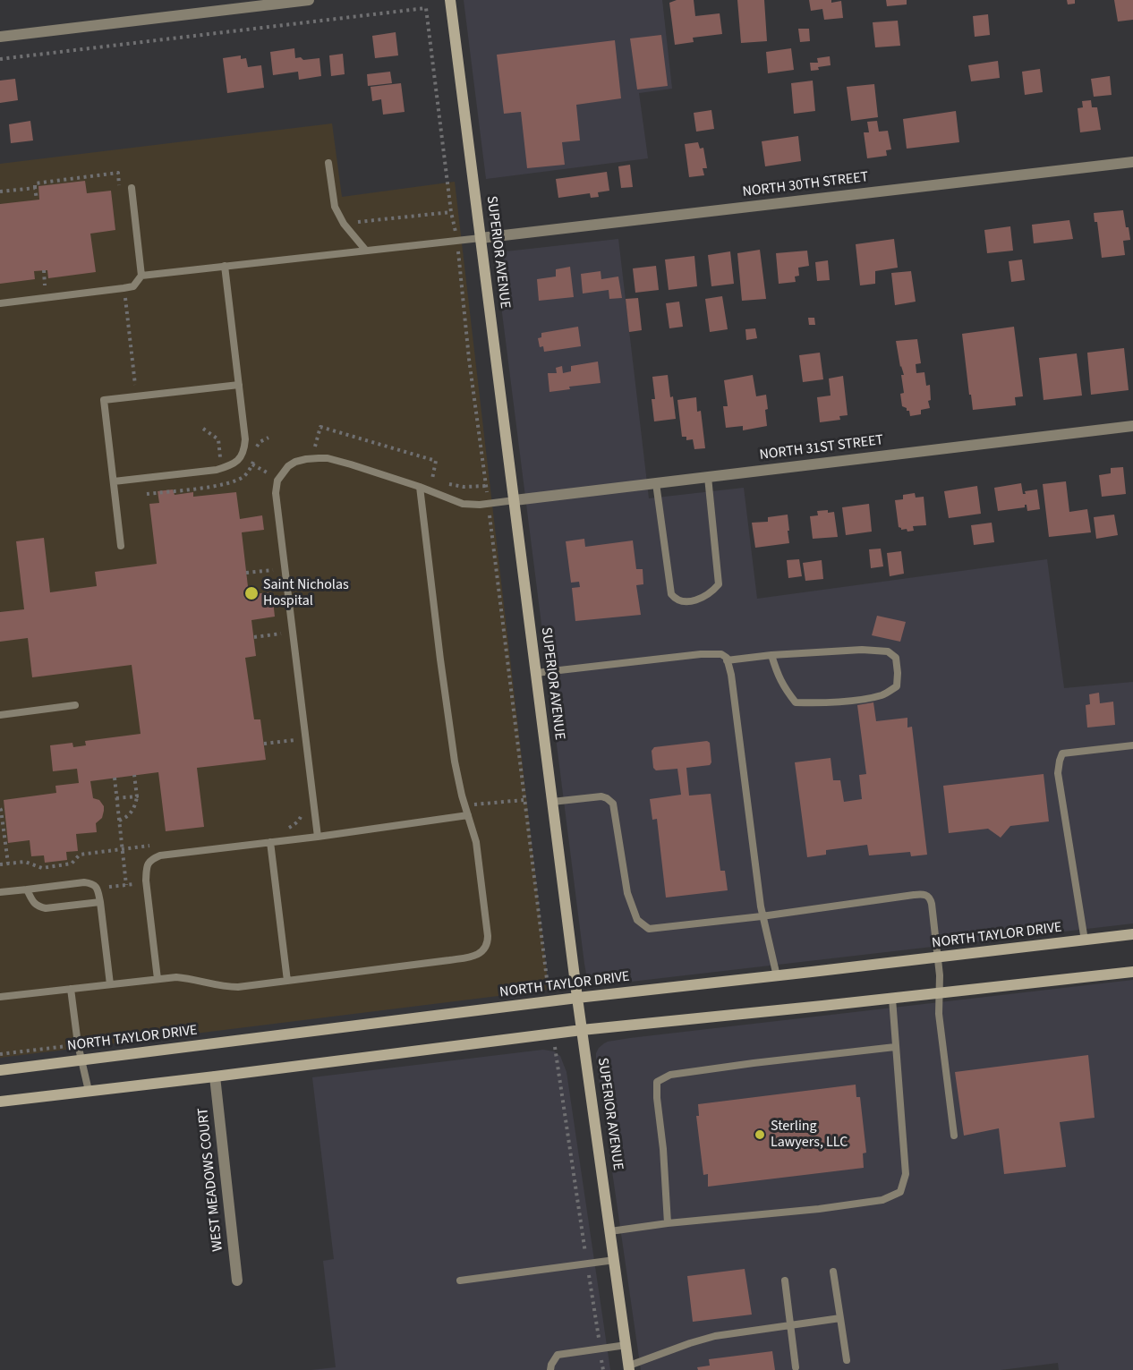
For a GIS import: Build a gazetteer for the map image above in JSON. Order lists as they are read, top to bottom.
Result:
{
  "streets": {
    "main road": ["SUPERIOR AVENUE", "NORTH TAYLOR DRIVE"],
    "street": ["NORTH 30TH STREET", "NORTH 31ST STREET", "WEST MEADOWS COURT"]
  },
  "crossings": [
    ["NORTH 30TH STREET", "SUPERIOR AVENUE"],
    ["SUPERIOR AVENUE", "NORTH 31ST STREET"],
    ["SUPERIOR AVENUE", "NORTH TAYLOR DRIVE"]
  ],
  "places": ["Saint Nicholas Hospital", "Sterling Lawyers, LLC"]
}
